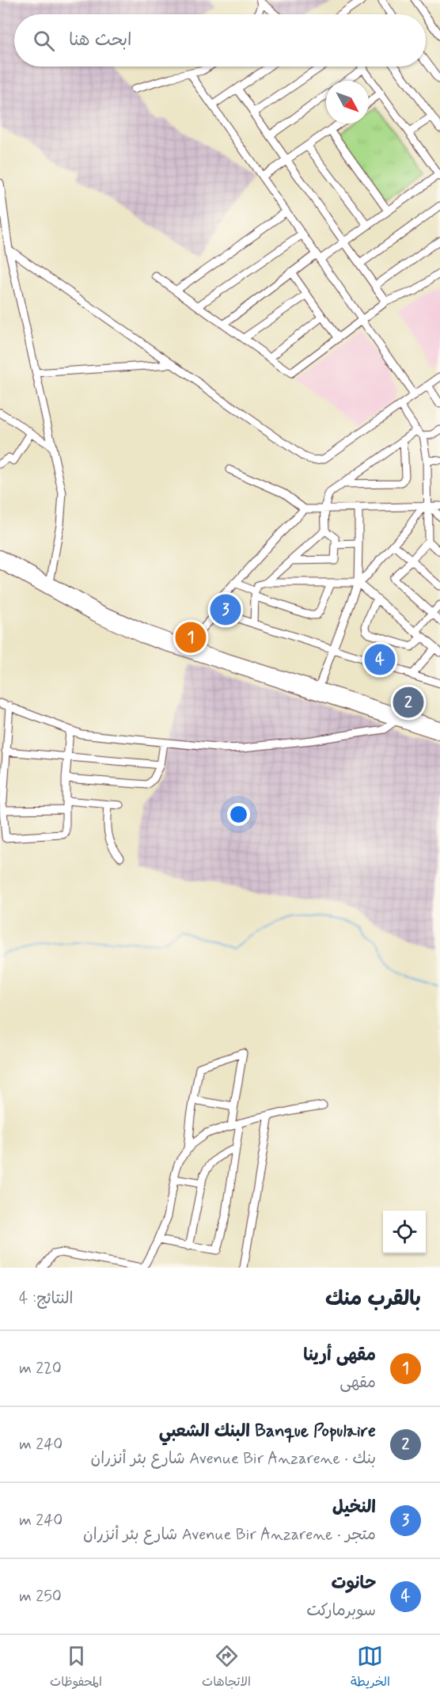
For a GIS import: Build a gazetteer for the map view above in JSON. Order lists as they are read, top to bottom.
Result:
{
  "north": "bottom right",
  "page": {
    "search": "ابحث هنا",
    "pins": [
      "3",
      "1",
      "4",
      "2"
    ],
    "heading": ["بالقرب منك", "النتائج: 4"],
    "list": [
      {
        "mark": "1",
        "name": "مقهى أرينا",
        "note": "مقهى",
        "value": "220 m"
      },
      {
        "mark": "2",
        "name": "Banque Populaire البنك الشعبي",
        "note": "بنك · Avenue Bir Anzarene شارع بئر أنزران",
        "value": "240 m"
      },
      {
        "mark": "3",
        "name": "النخيل",
        "note": "متجر · Avenue Bir Anzarene شارع بئر أنزران",
        "value": "240 m"
      },
      {
        "mark": "4",
        "name": "حانوت",
        "note": "سوبرماركت",
        "value": "250 m"
      }
    ],
    "nav": ["الخريطة", "الاتجاهات", "المحفوظات"]
  }
}
